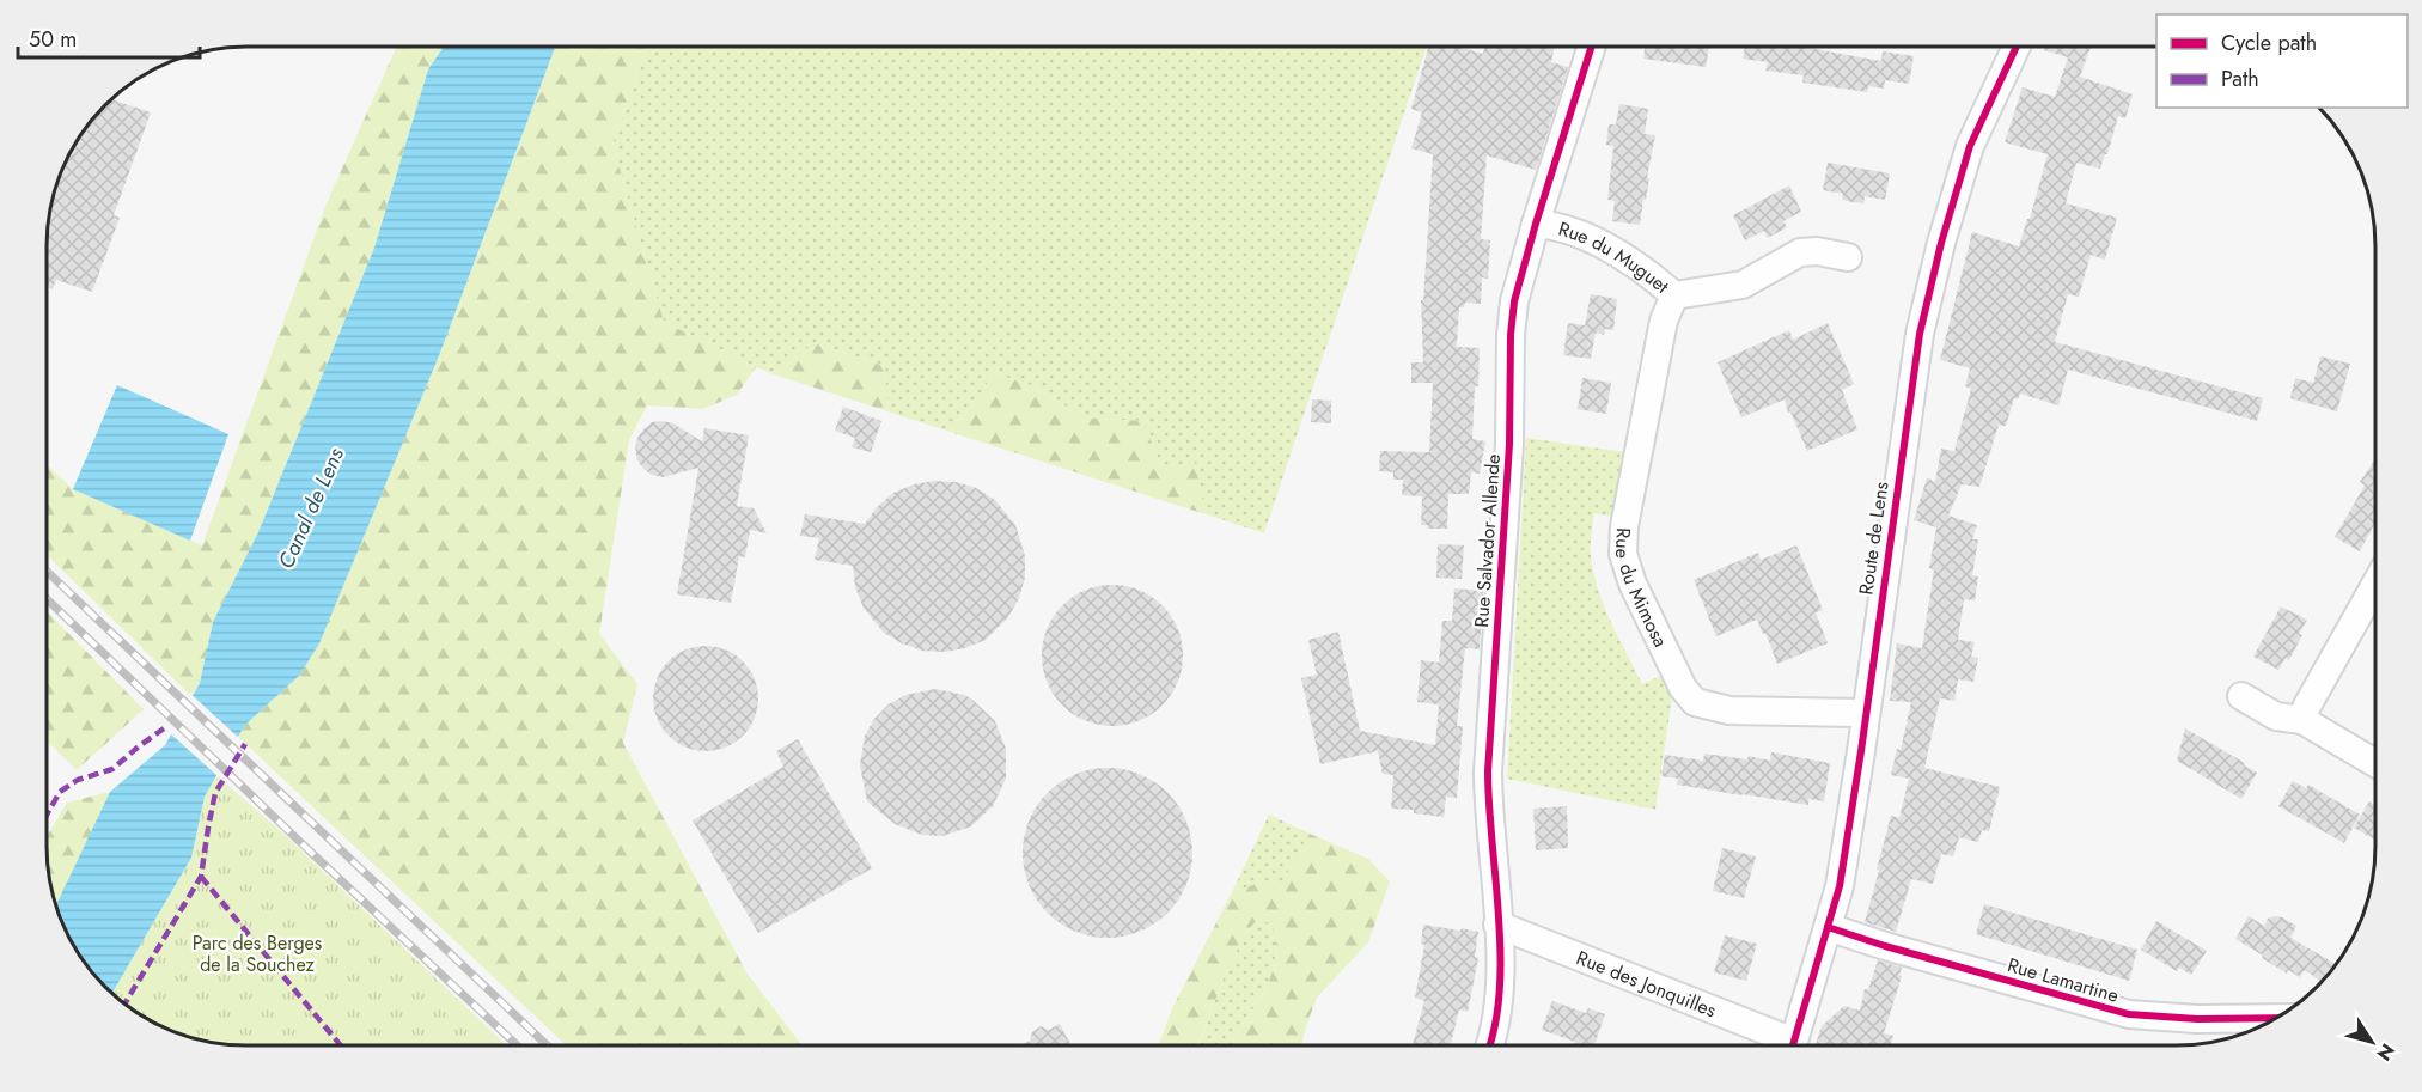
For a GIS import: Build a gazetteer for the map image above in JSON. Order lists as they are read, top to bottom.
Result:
{
  "streets": {
    "street": [
      "Rue du Muguet",
      "Route de Lens",
      "Rue Salvador Allende",
      "Rue du Mimosa",
      "Rue Lamartine",
      "Rue des Jonquilles"
    ]
  },
  "crossings": [
    ["Rue du Muguet", "Rue Salvador Allende"],
    ["Rue du Muguet", "Rue du Mimosa"],
    ["Route de Lens", "Rue du Mimosa"],
    ["Route de Lens", "Rue Lamartine"],
    ["Rue Salvador Allende", "Rue des Jonquilles"]
  ],
  "water": ["Canal de Lens"],
  "parks": ["Parc des Berges de la Souchez"],
  "legend": ["Cycle path", "Path"],
  "scale_bar": "50 m",
  "north": "bottom right"
}
